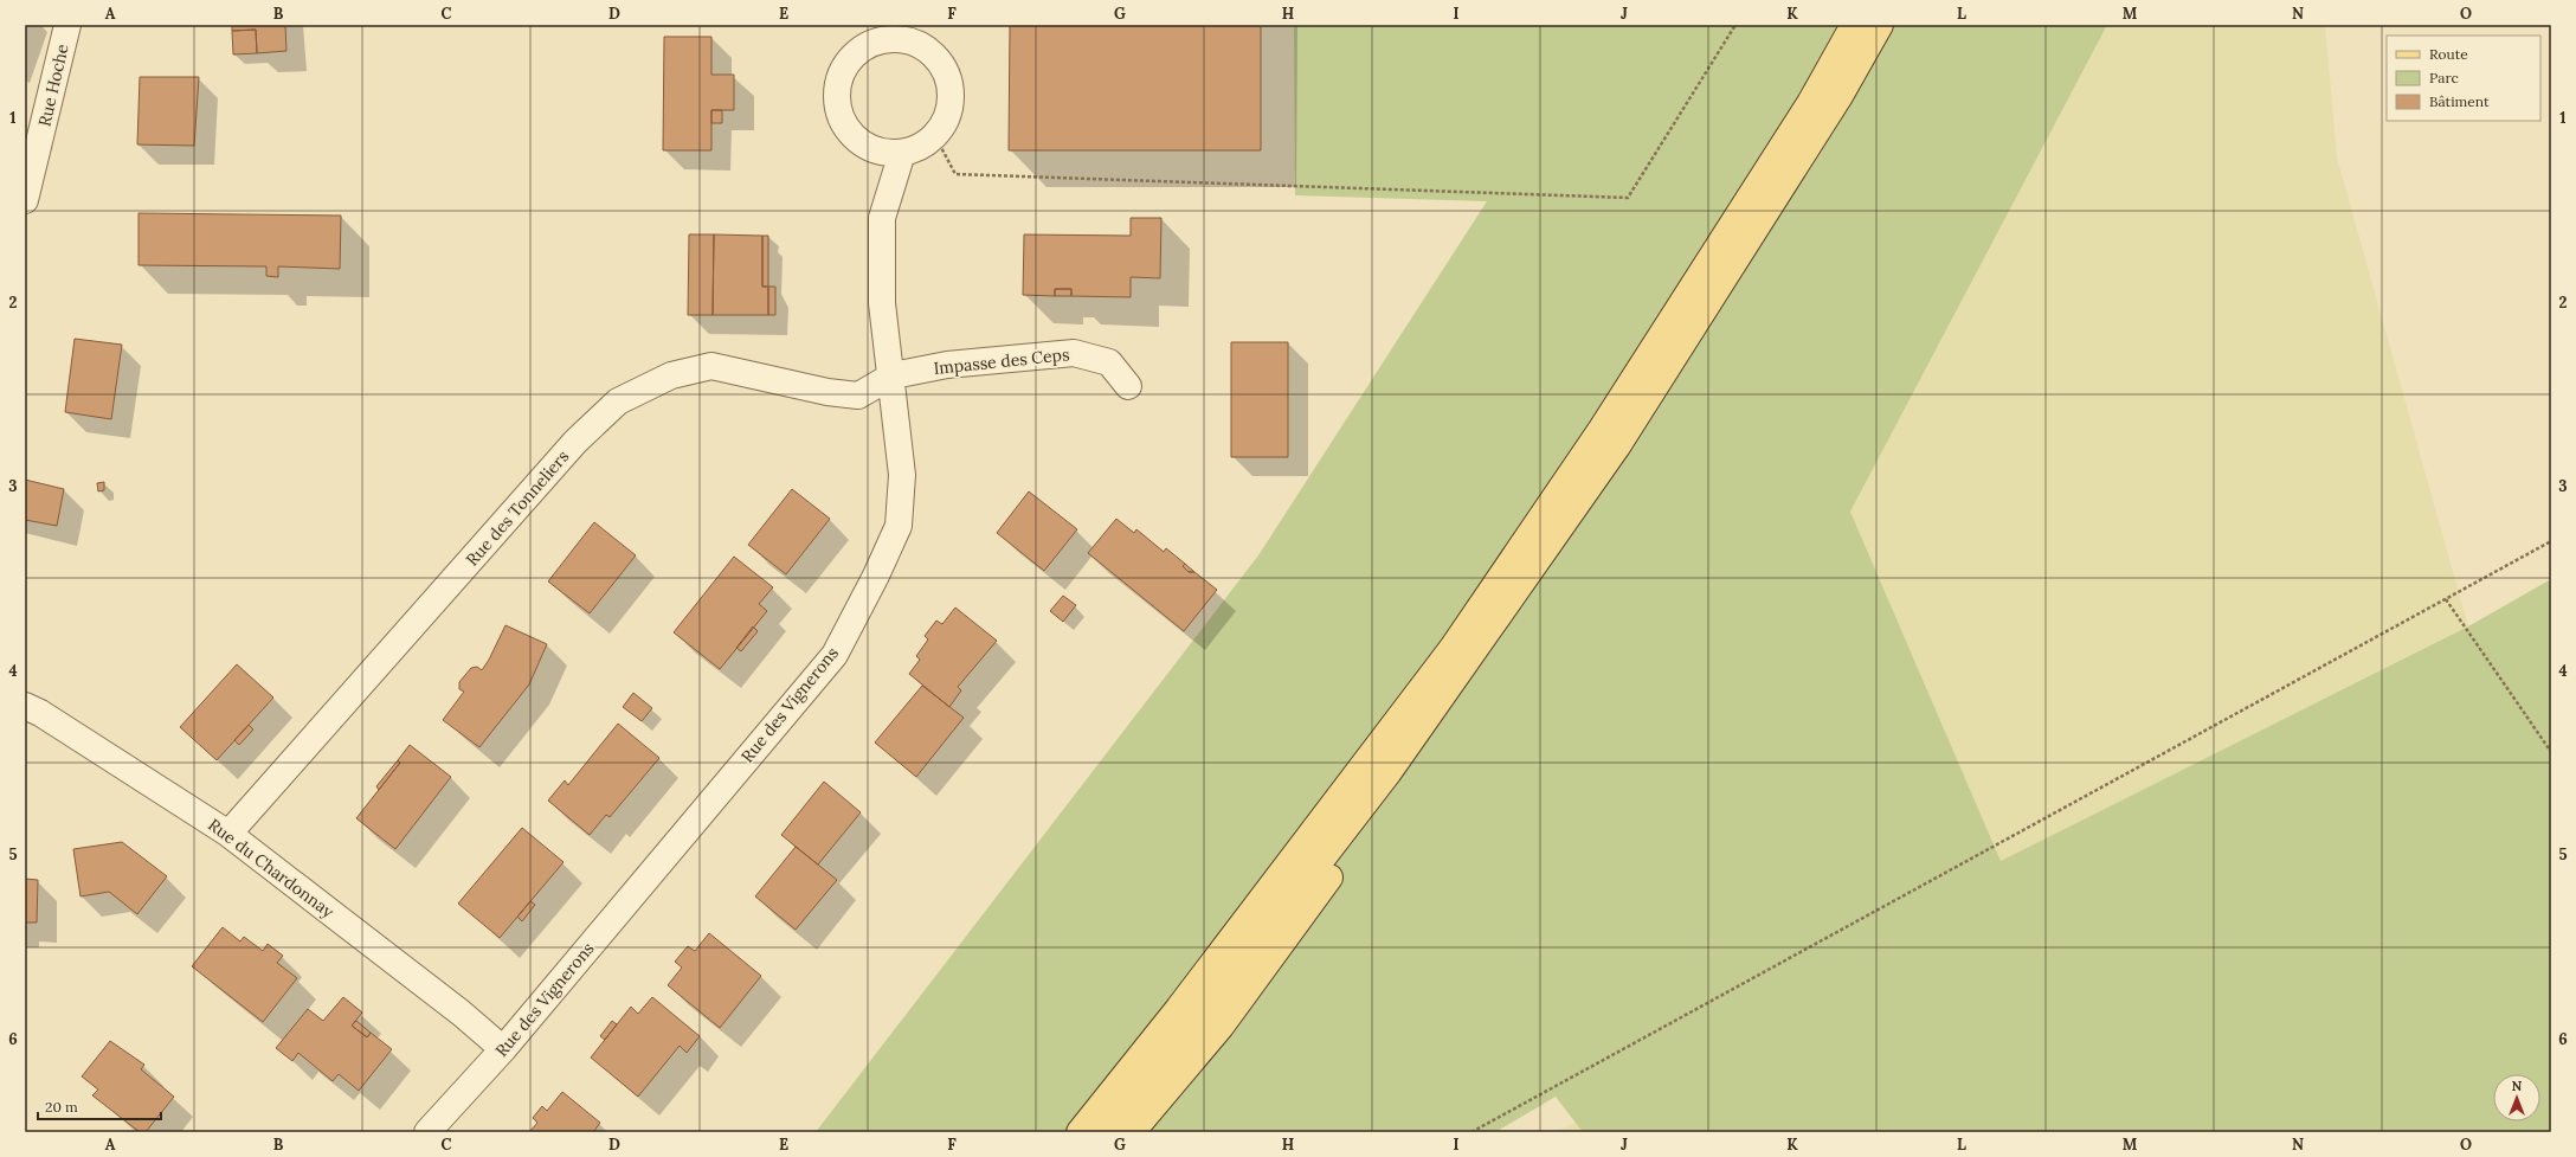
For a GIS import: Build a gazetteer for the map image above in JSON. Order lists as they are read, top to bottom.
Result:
{
  "streets": {
    "street": [
      "Rue Hoche",
      "Impasse des Ceps",
      "Rue des Tonneliers",
      "Rue des Vignerons",
      "Rue du Chardonnay"
    ]
  },
  "crossings": [
    ["Impasse des Ceps", "Rue des Tonneliers"],
    ["Impasse des Ceps", "Rue des Vignerons"],
    ["Rue des Tonneliers", "Rue des Vignerons"],
    ["Rue des Tonneliers", "Rue du Chardonnay"],
    ["Rue des Vignerons", "Rue du Chardonnay"]
  ],
  "legend": ["Route", "Parc", "Bâtiment"],
  "scale_bar": "20 m",
  "north": "top",
  "grid": {
    "columns": [
      "A",
      "B",
      "C",
      "D",
      "E",
      "F",
      "G",
      "H",
      "I",
      "J",
      "K",
      "L",
      "M",
      "N",
      "O"
    ],
    "rows": [
      "1",
      "2",
      "3",
      "4",
      "5",
      "6"
    ]
  }
}
